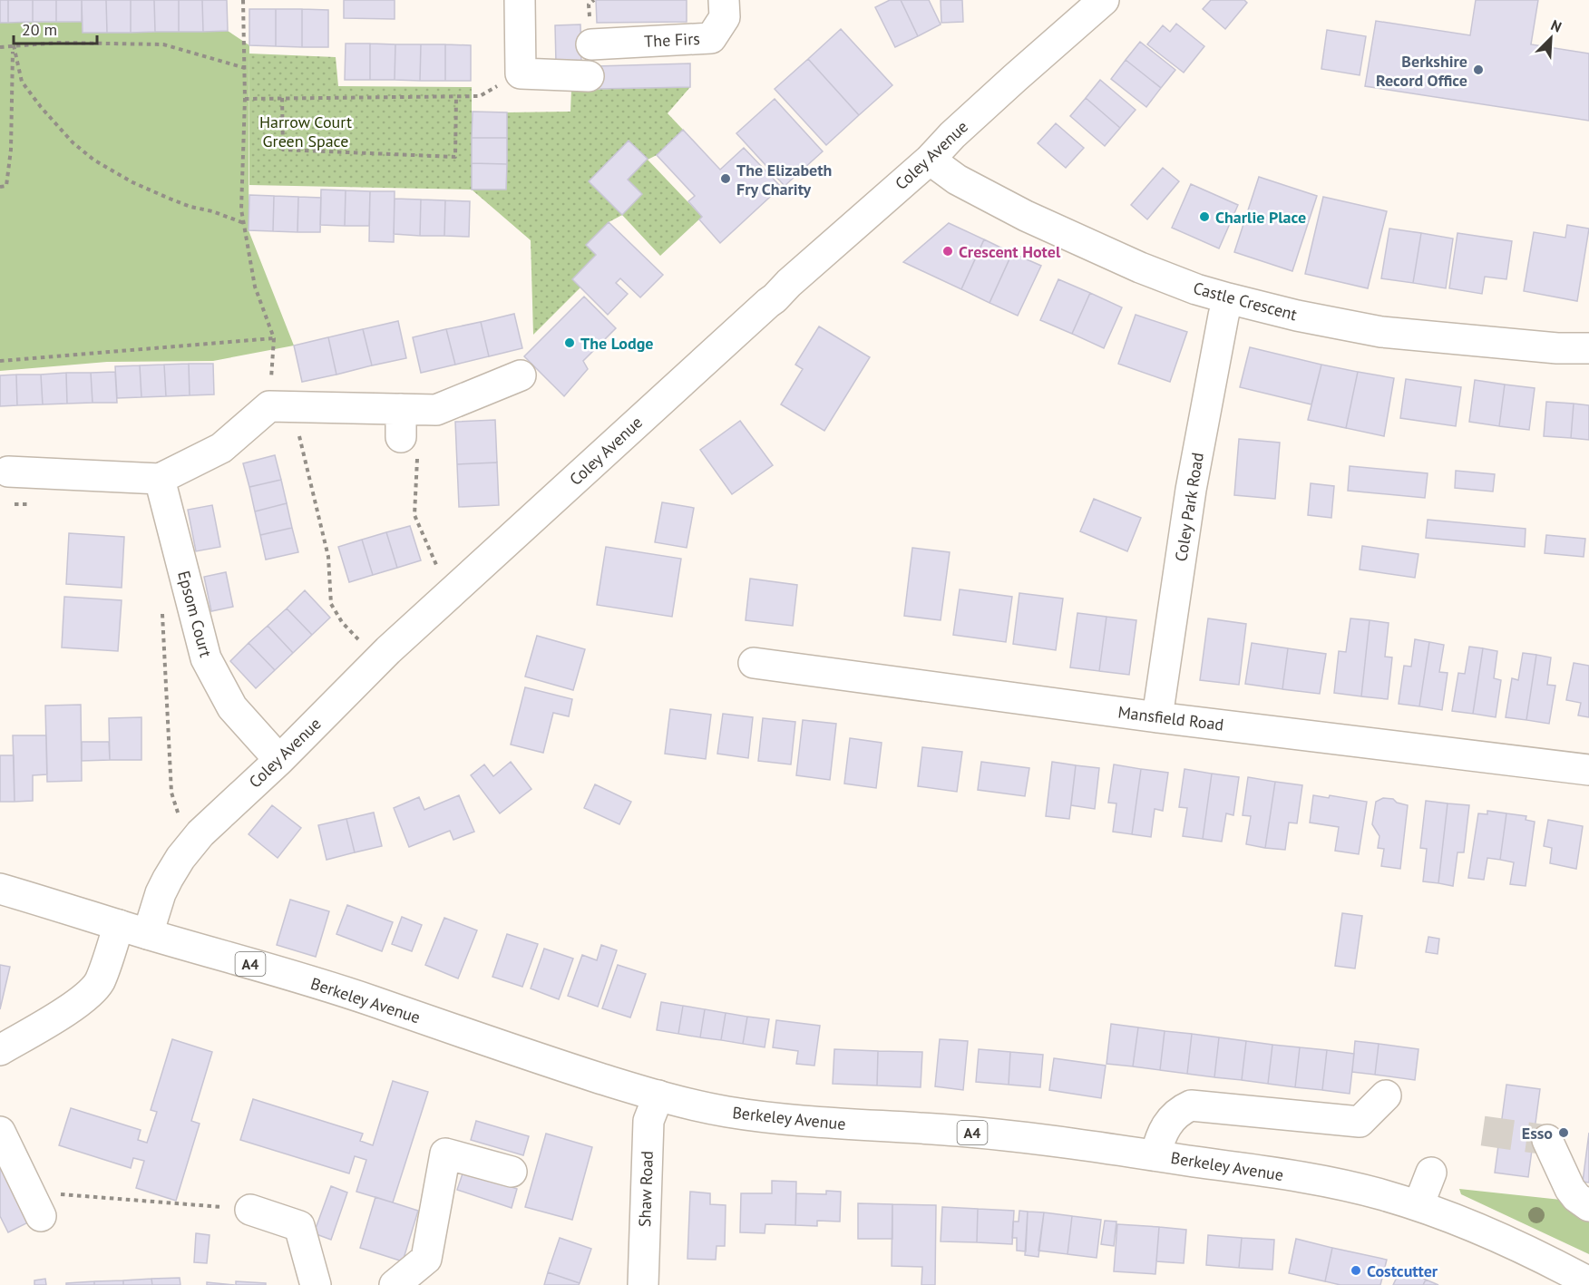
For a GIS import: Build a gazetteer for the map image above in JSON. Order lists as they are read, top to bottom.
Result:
{
  "streets": {
    "street": [
      "The Firs",
      "Coley Avenue",
      "Castle Crescent",
      "Coley Park Road",
      "Epsom Court",
      "Mansfield Road",
      "A4",
      "Berkeley Avenue",
      "Shaw Road"
    ]
  },
  "crossings": [
    ["Coley Avenue", "Castle Crescent"],
    ["Coley Avenue", "Epsom Court"],
    ["Coley Avenue", "Berkeley Avenue"],
    ["Castle Crescent", "Coley Park Road"],
    ["Coley Park Road", "Mansfield Road"],
    ["Berkeley Avenue", "Shaw Road"]
  ],
  "parks": ["Harrow Court Green Space"],
  "places": [
    "Berkshire Record Office",
    "The Elizabeth Fry Charity",
    "Charlie Place",
    "Crescent Hotel",
    "The Lodge",
    "Esso",
    "Costcutter"
  ],
  "scale_bar": "20 m",
  "north": "top right"
}
